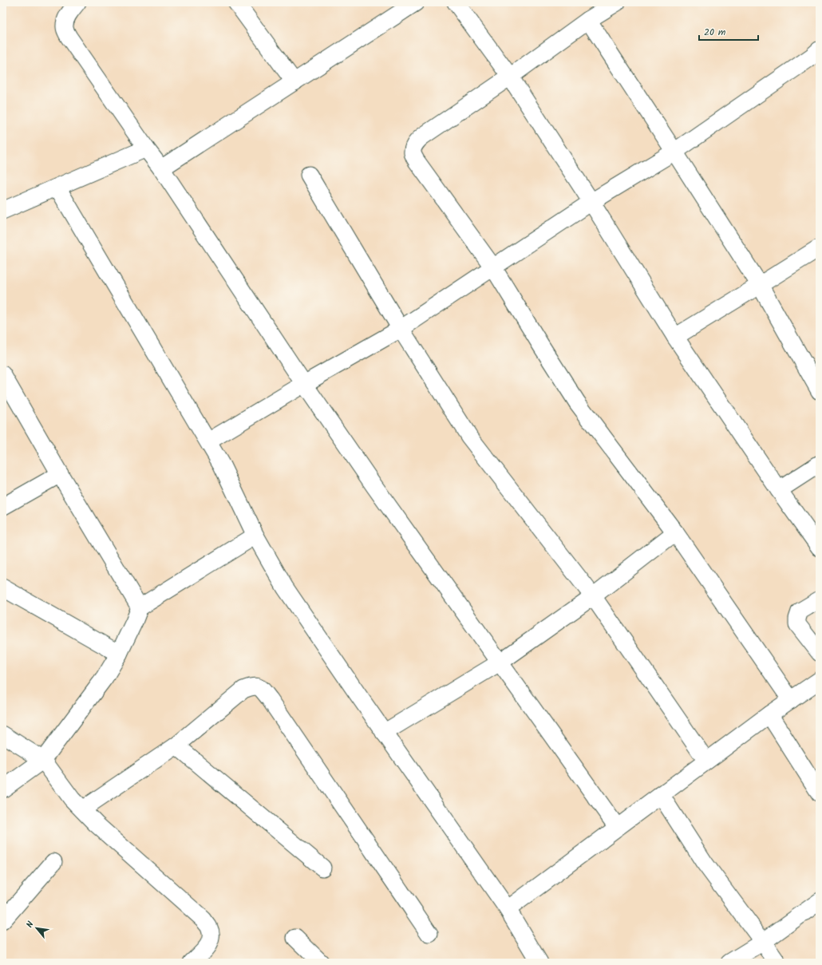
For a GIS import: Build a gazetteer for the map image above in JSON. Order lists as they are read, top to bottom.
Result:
{
  "scale_bar": "20 m",
  "north": "top left"
}
